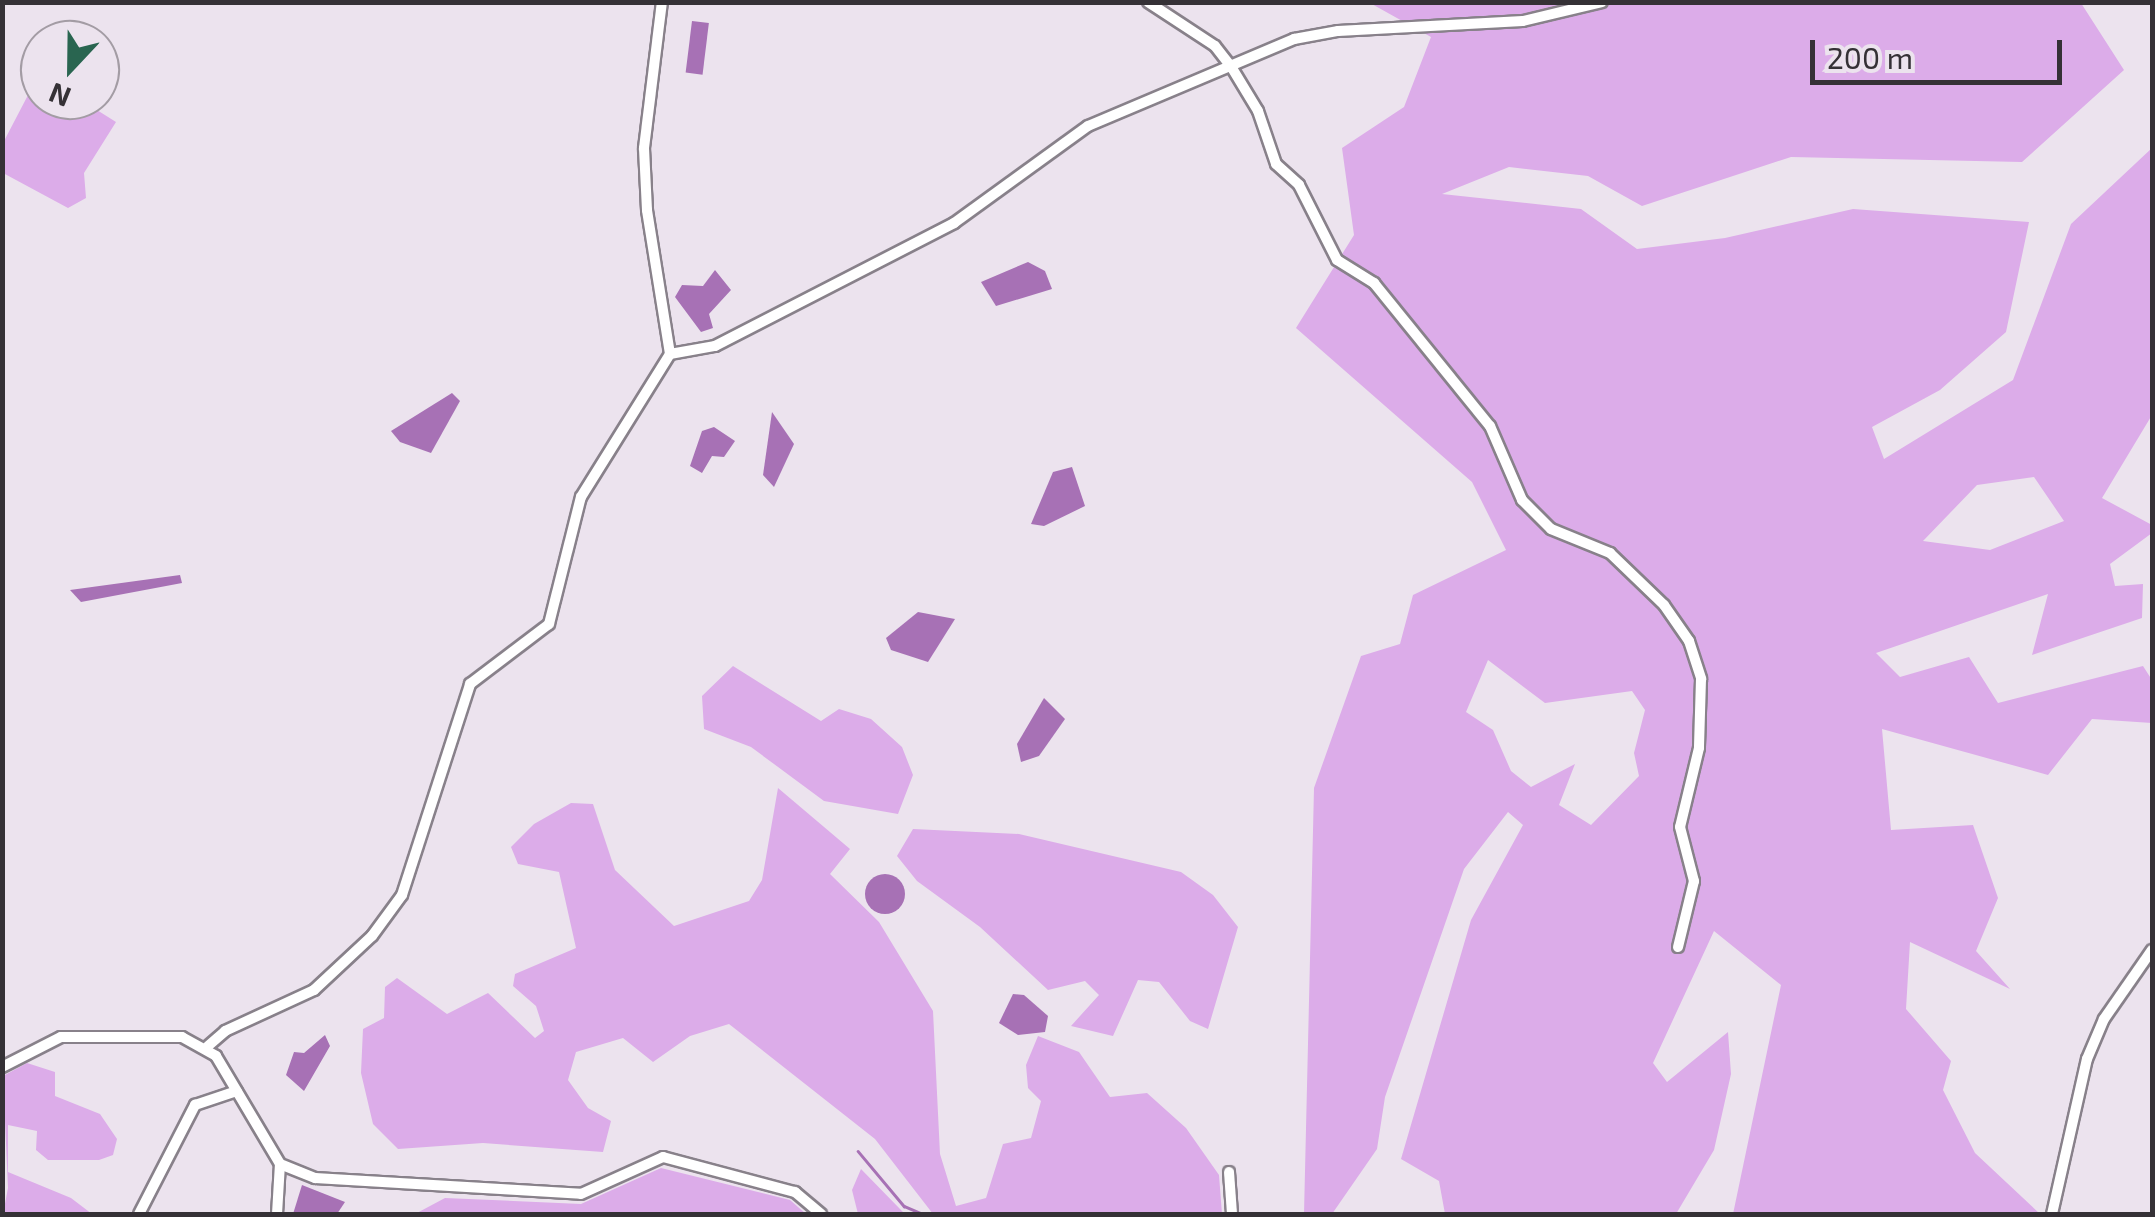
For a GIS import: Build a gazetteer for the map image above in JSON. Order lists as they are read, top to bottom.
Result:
{
  "scale_bar": "200 m",
  "north": "bottom"
}
